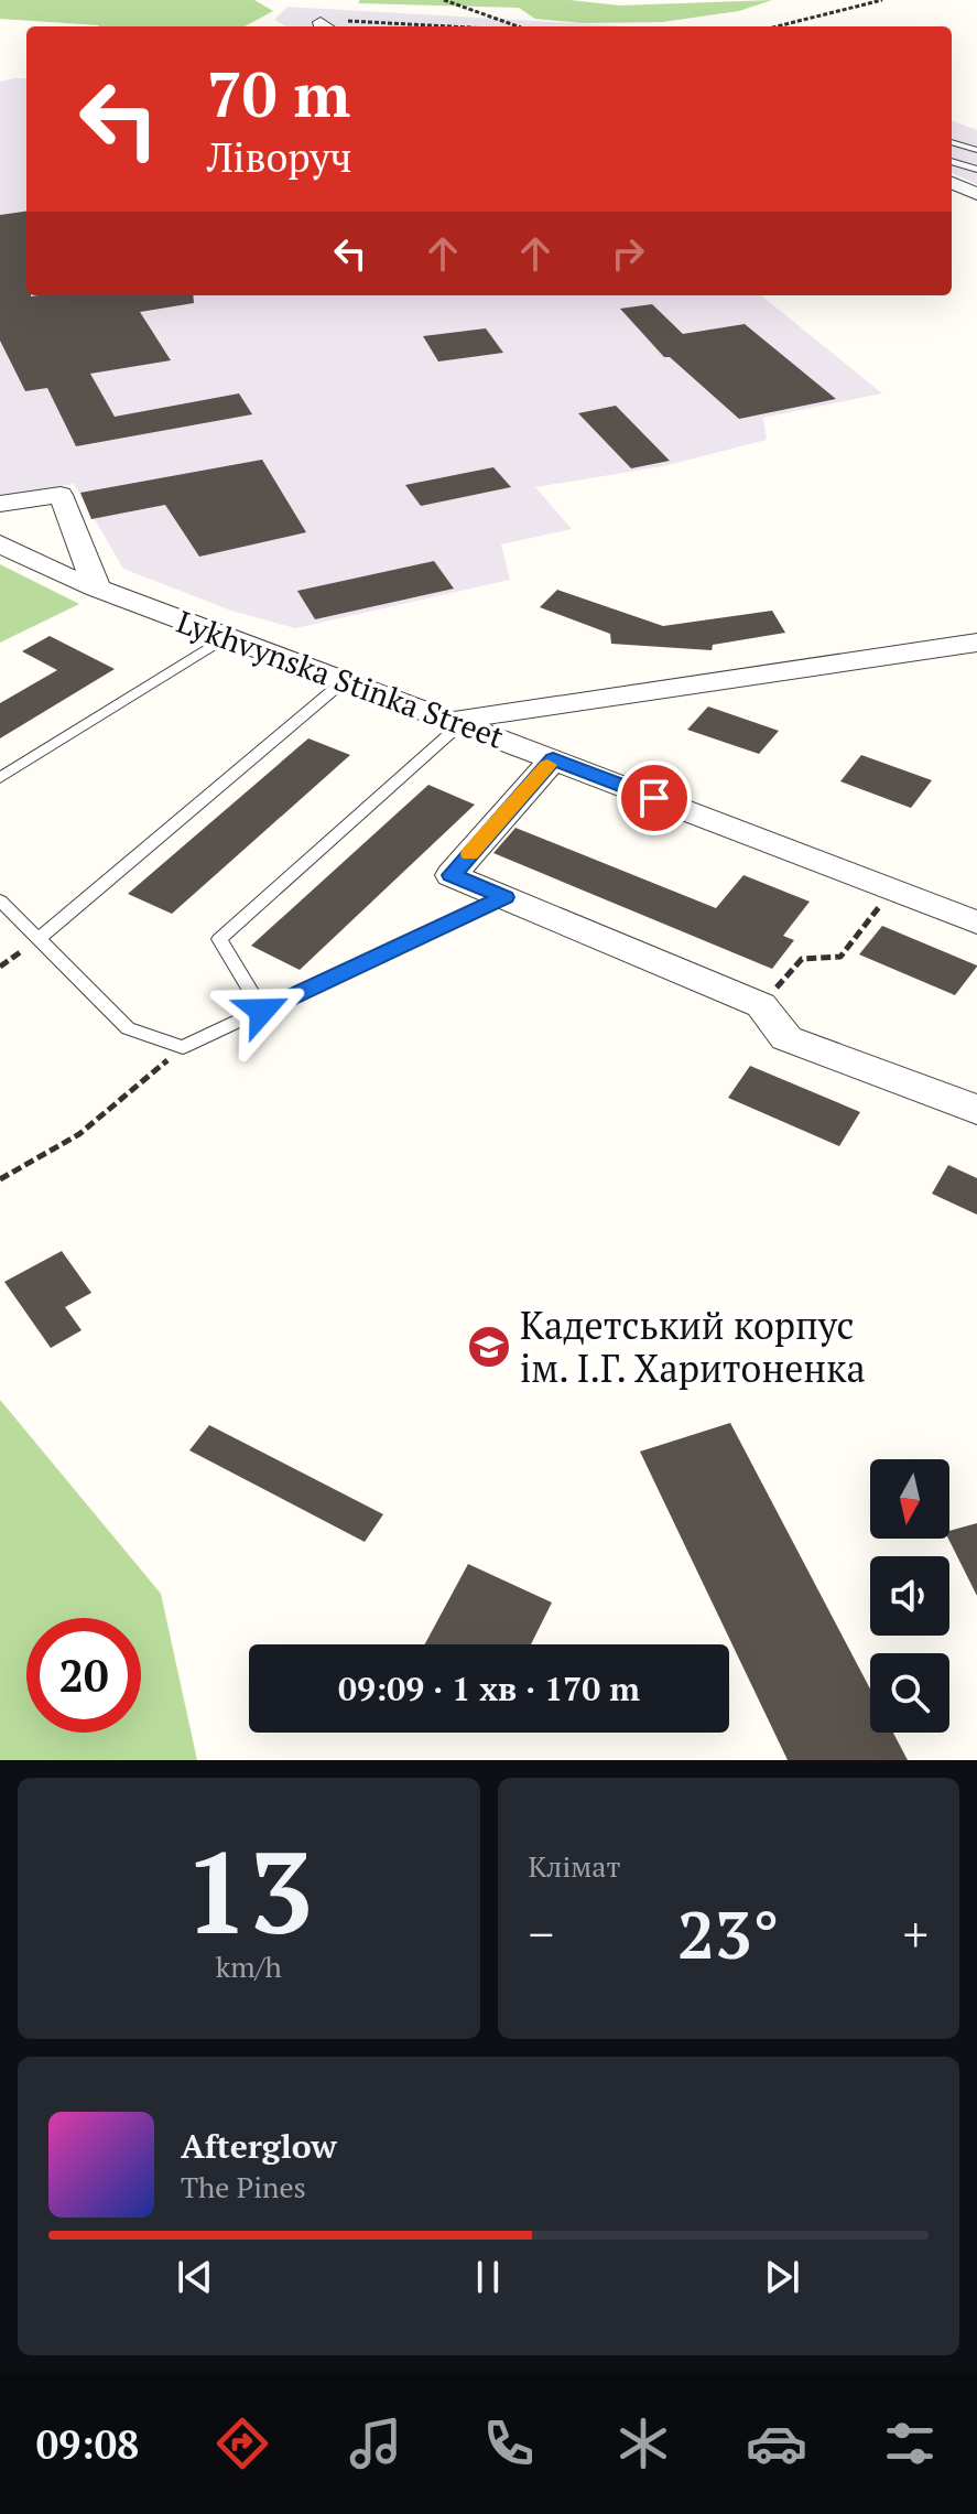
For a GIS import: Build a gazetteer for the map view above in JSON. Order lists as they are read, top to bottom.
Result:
{
  "streets": {
    "street": ["Lykhvynska Stinka Street"]
  },
  "places": {
    "school or university": ["Кадетський корпус ім. І.Г. Харитоненка"]
  },
  "north": "bottom",
  "page": {
    "turn": ["70 m", "Ліворуч"],
    "limit": "20",
    "trip": "09:09 · 1 хв · 170 m",
    "tile": [
      ["13", "km/h"],
      "Клімат"
    ],
    "heat": ["−", "23°", "+"],
    "song": ["Afterglow", "The Pines"],
    "tabs": "09:08"
  }
}
